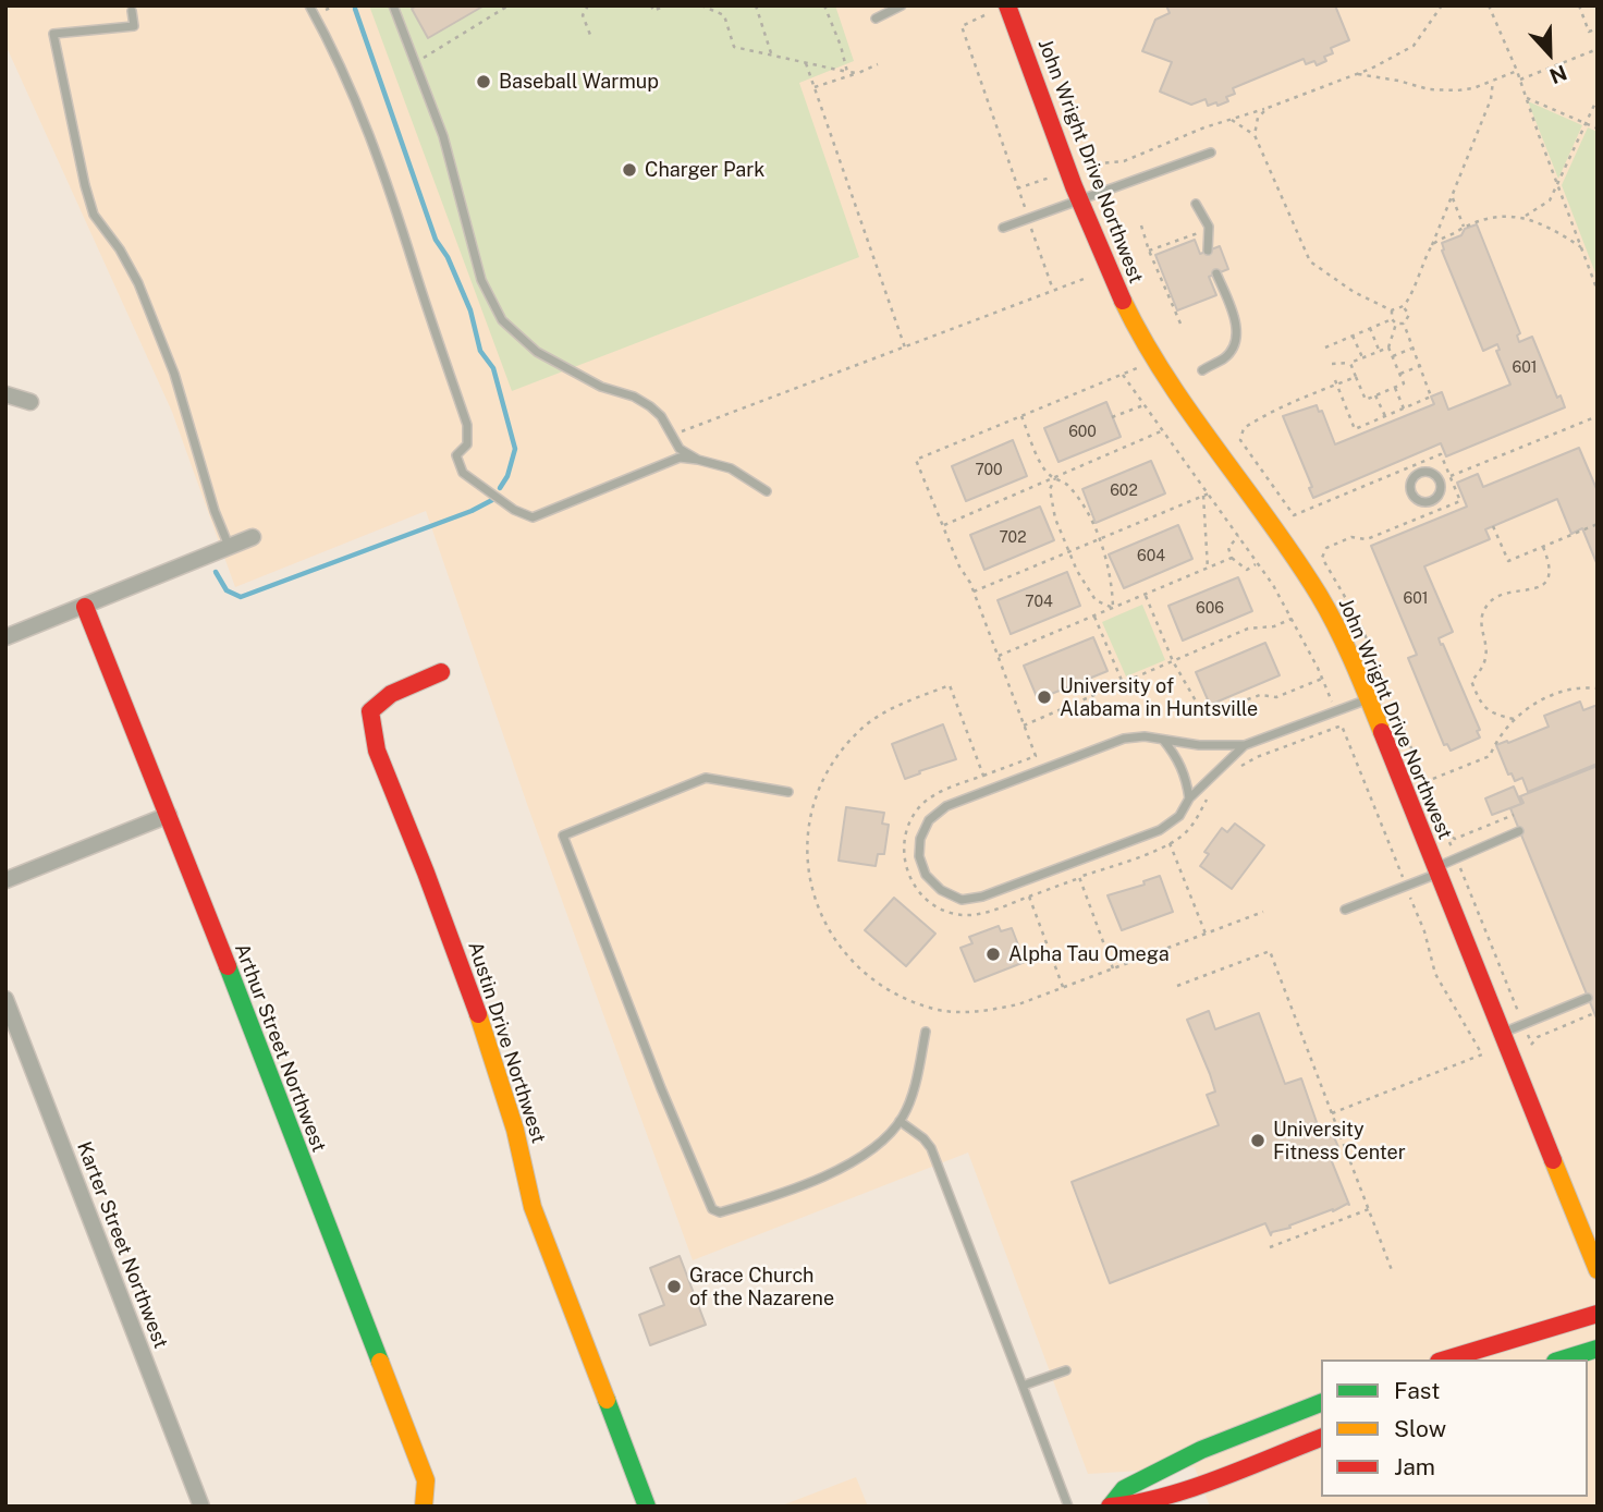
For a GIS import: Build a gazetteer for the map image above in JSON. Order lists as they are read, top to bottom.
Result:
{
  "streets": {
    "street": [
      "John Wright Drive Northwest",
      "Austin Drive Northwest",
      "Arthur Street Northwest",
      "Karter Street Northwest"
    ]
  },
  "places": [
    "Baseball Warmup",
    "Charger Park",
    "University of Alabama in Huntsville",
    "Alpha Tau Omega",
    "University Fitness Center",
    "Grace Church of the Nazarene"
  ],
  "house_numbers": [
    "601",
    "600",
    "700",
    "602",
    "702",
    "604",
    "601",
    "704",
    "606"
  ],
  "legend": ["Fast", "Slow", "Jam"],
  "north": "bottom"
}
